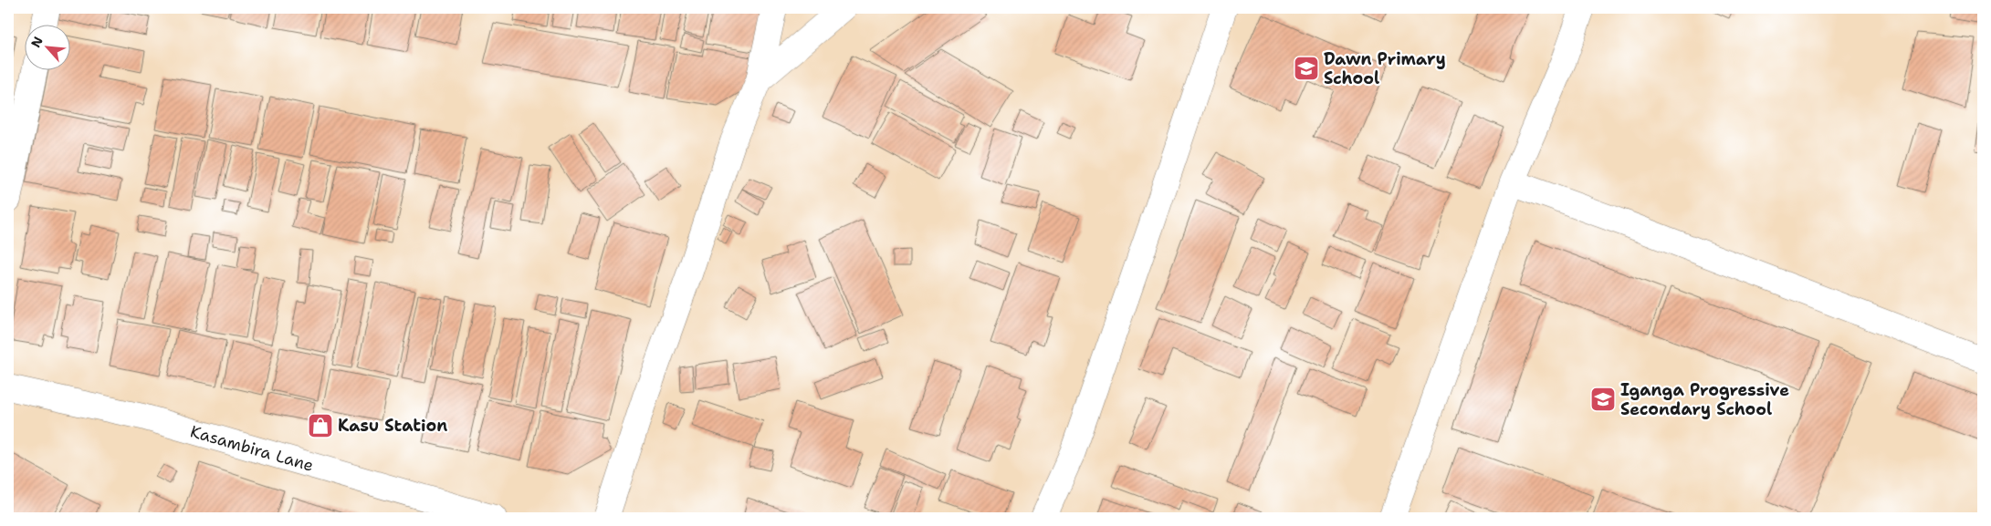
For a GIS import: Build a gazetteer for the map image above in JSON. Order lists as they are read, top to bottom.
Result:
{
  "streets": {
    "street": ["Kasambira Lane"]
  },
  "places": {
    "school or university": ["Dawn Primary School", "Iganga Progressive Secondary School"],
    "shop": ["Kasu Station"]
  },
  "north": "top left"
}
